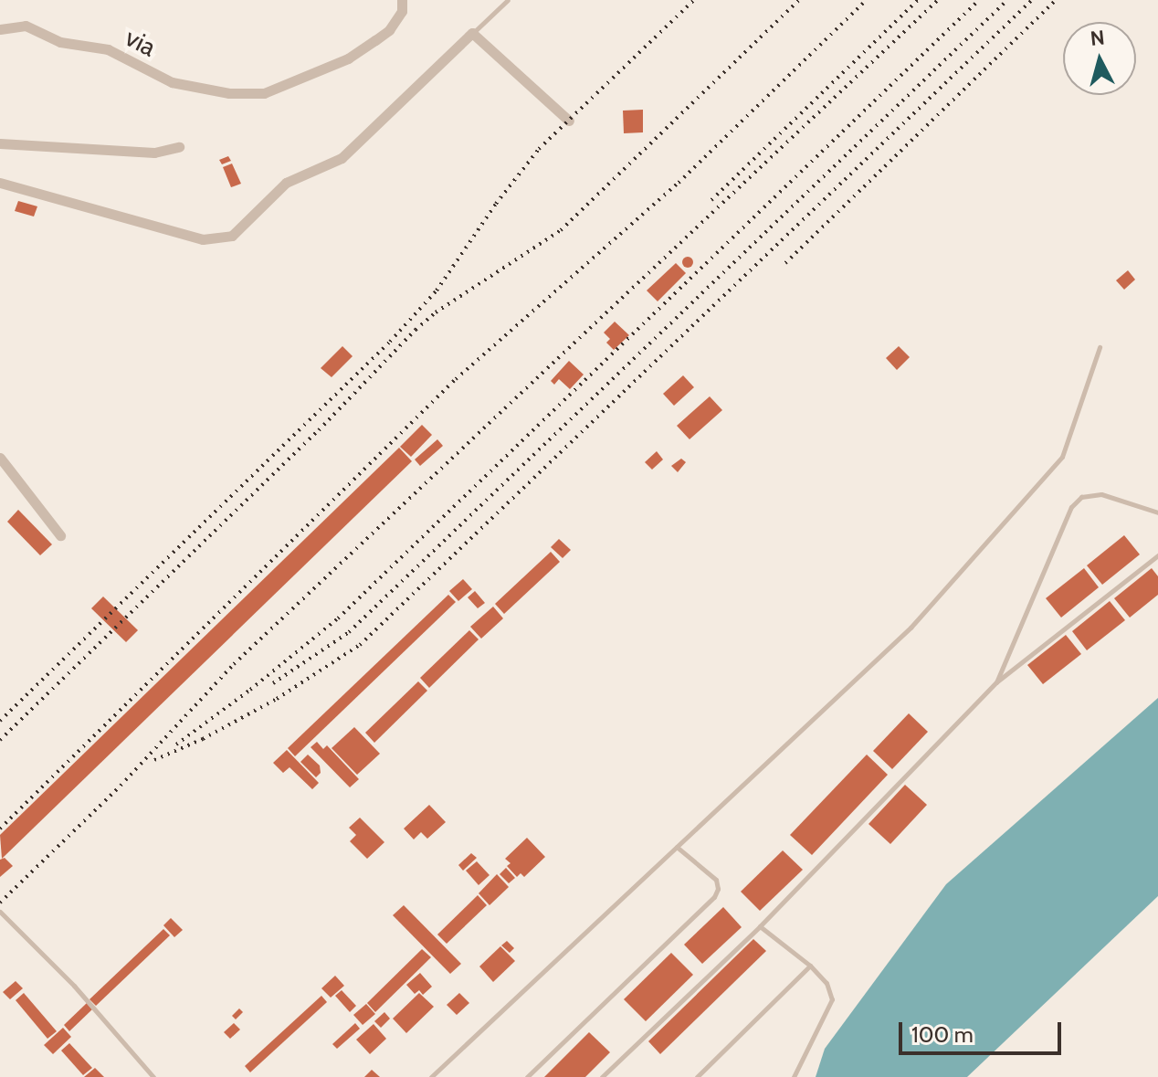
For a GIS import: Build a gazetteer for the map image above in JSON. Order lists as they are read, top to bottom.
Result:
{
  "streets": {
    "street": ["via"]
  },
  "scale_bar": "100 m",
  "north": "top"
}
